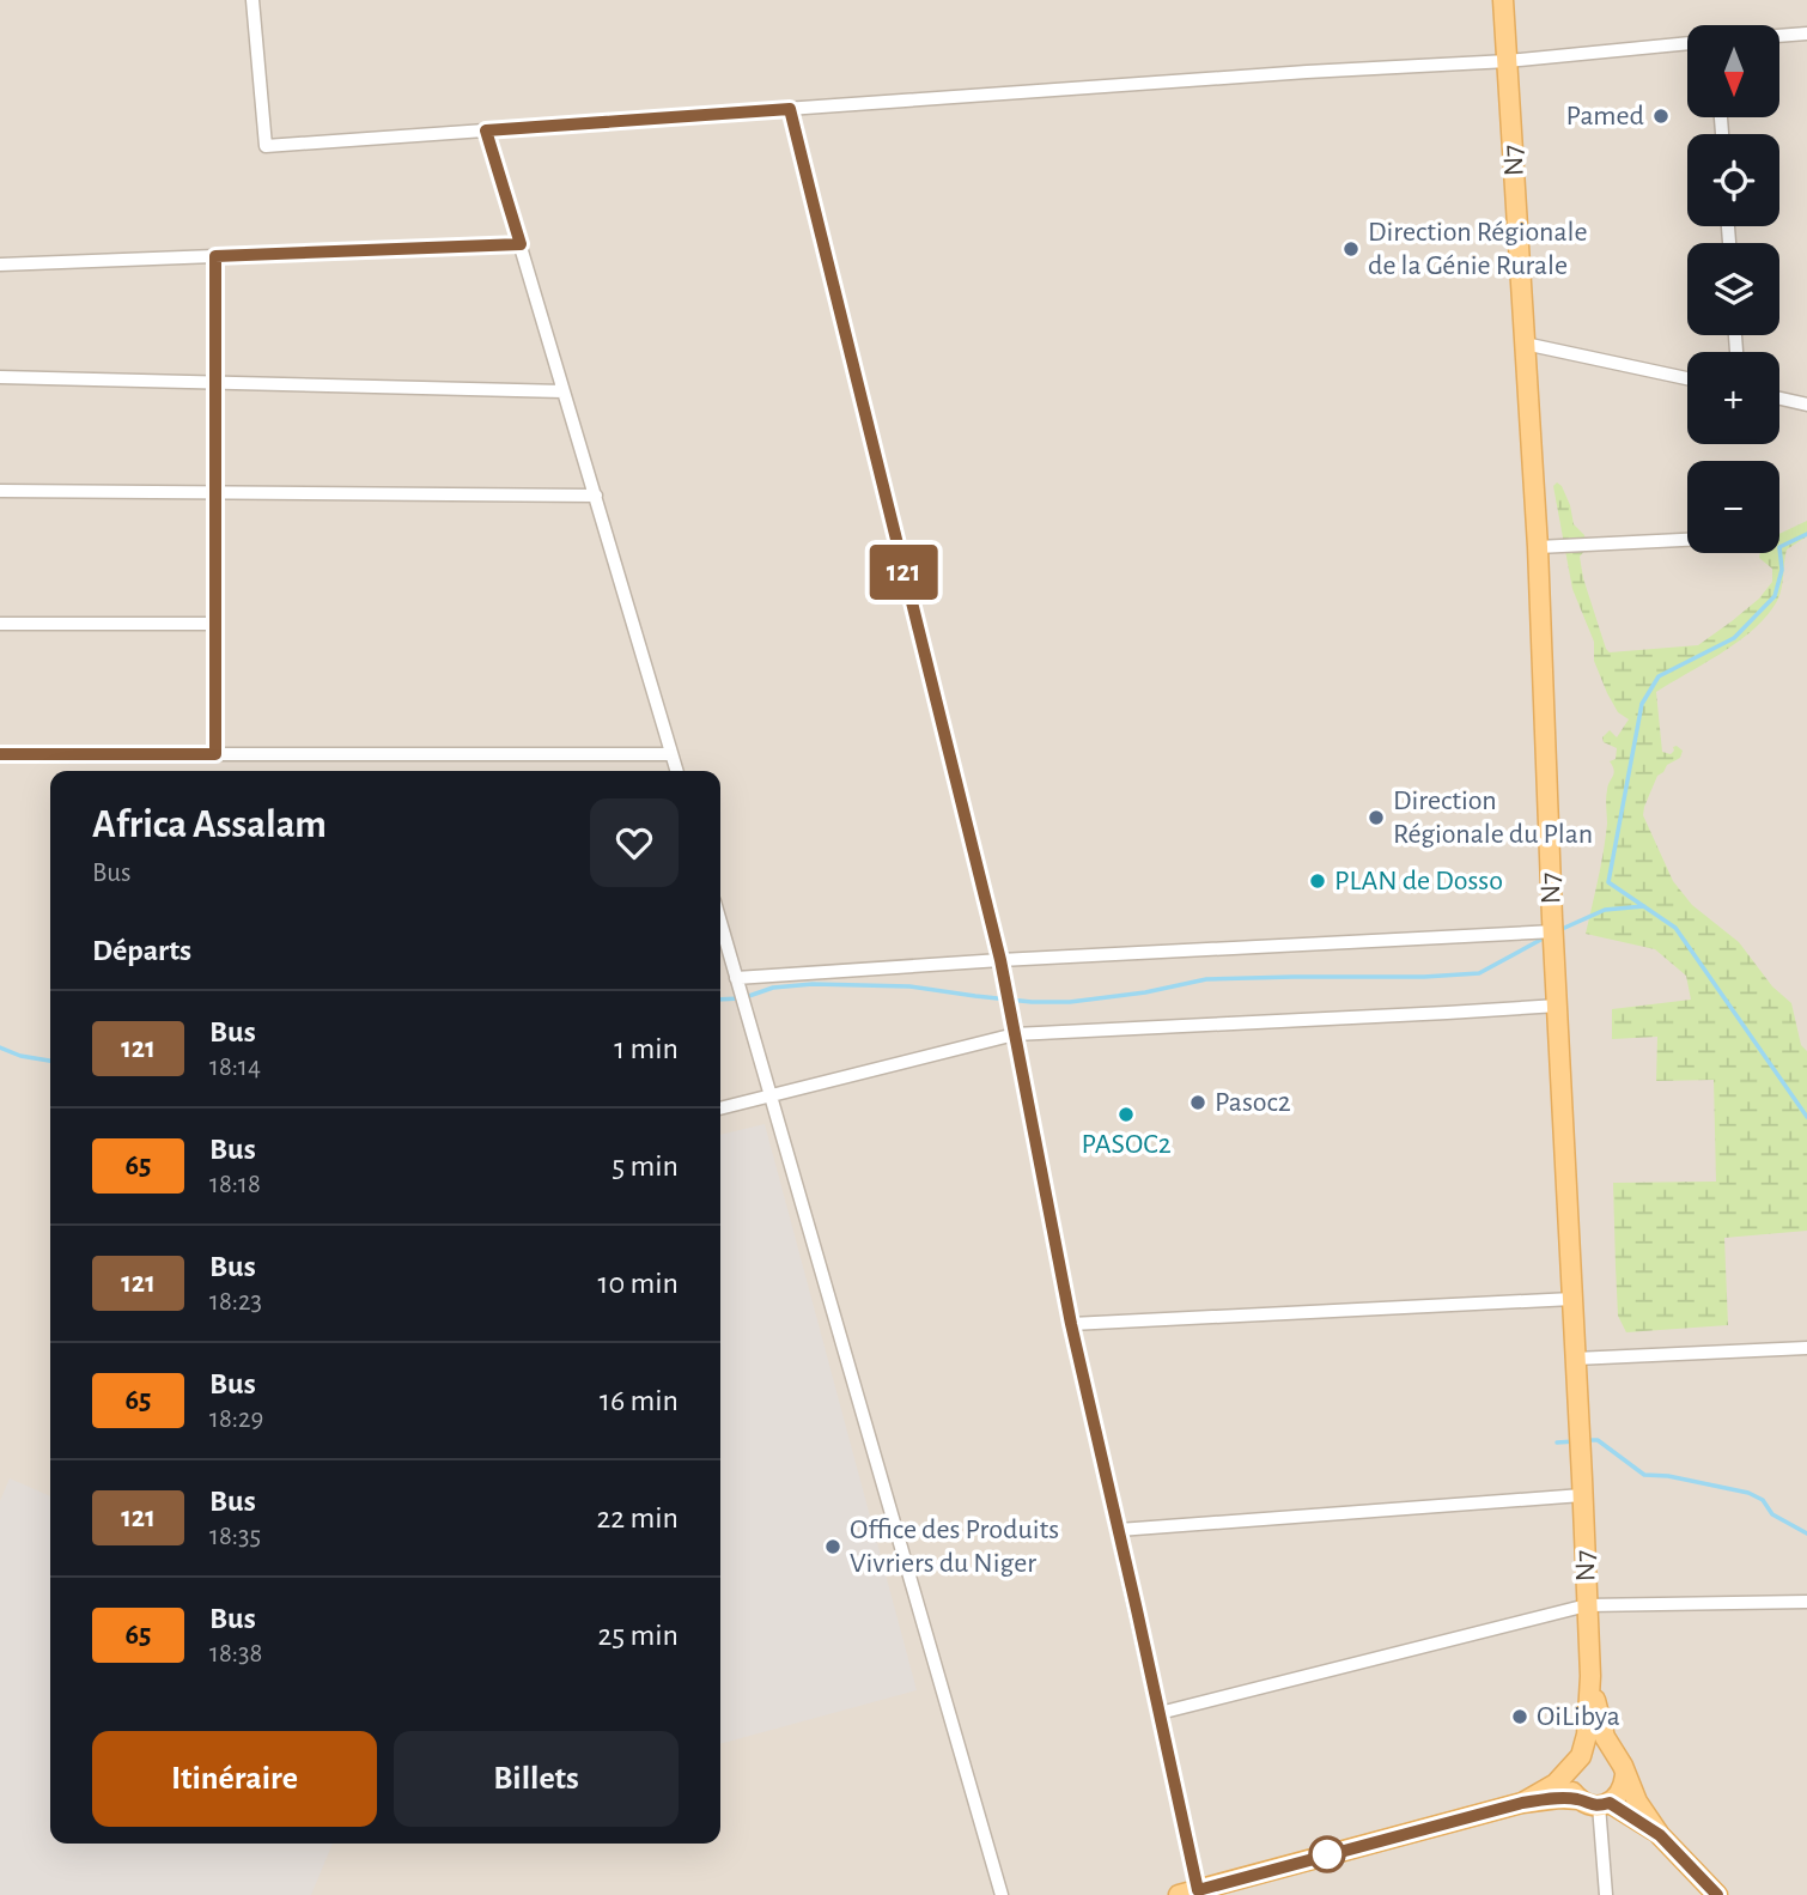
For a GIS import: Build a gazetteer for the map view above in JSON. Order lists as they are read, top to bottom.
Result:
{
  "streets": {
    "main road": ["N7"]
  },
  "places": [
    "Pamed",
    "Direction Régionale de la Génie Rurale",
    "Direction Régionale du Plan",
    "PLAN de Dosso",
    "Pasoc2",
    "PASOC2",
    "Office des Produits Vivriers du Niger",
    "OiLibya"
  ],
  "lines": ["bus line 121"],
  "north": "bottom",
  "page": {
    "on_map": "121",
    "map_buttons": ["+", "−"],
    "heading": [
      ["Africa Assalam", "Bus"],
      "Départs"
    ],
    "list": [
      {
        "mark": "121",
        "name": "Bus",
        "note": "18:14",
        "value": "1 min"
      },
      {
        "mark": "65",
        "name": "Bus",
        "note": "18:18",
        "value": "5 min"
      },
      {
        "mark": "121",
        "name": "Bus",
        "note": "18:23",
        "value": "10 min"
      },
      {
        "mark": "65",
        "name": "Bus",
        "note": "18:29",
        "value": "16 min"
      },
      {
        "mark": "121",
        "name": "Bus",
        "note": "18:35",
        "value": "22 min"
      },
      {
        "mark": "65",
        "name": "Bus",
        "note": "18:38",
        "value": "25 min"
      }
    ],
    "buttons": ["Itinéraire", "Billets"]
  }
}
